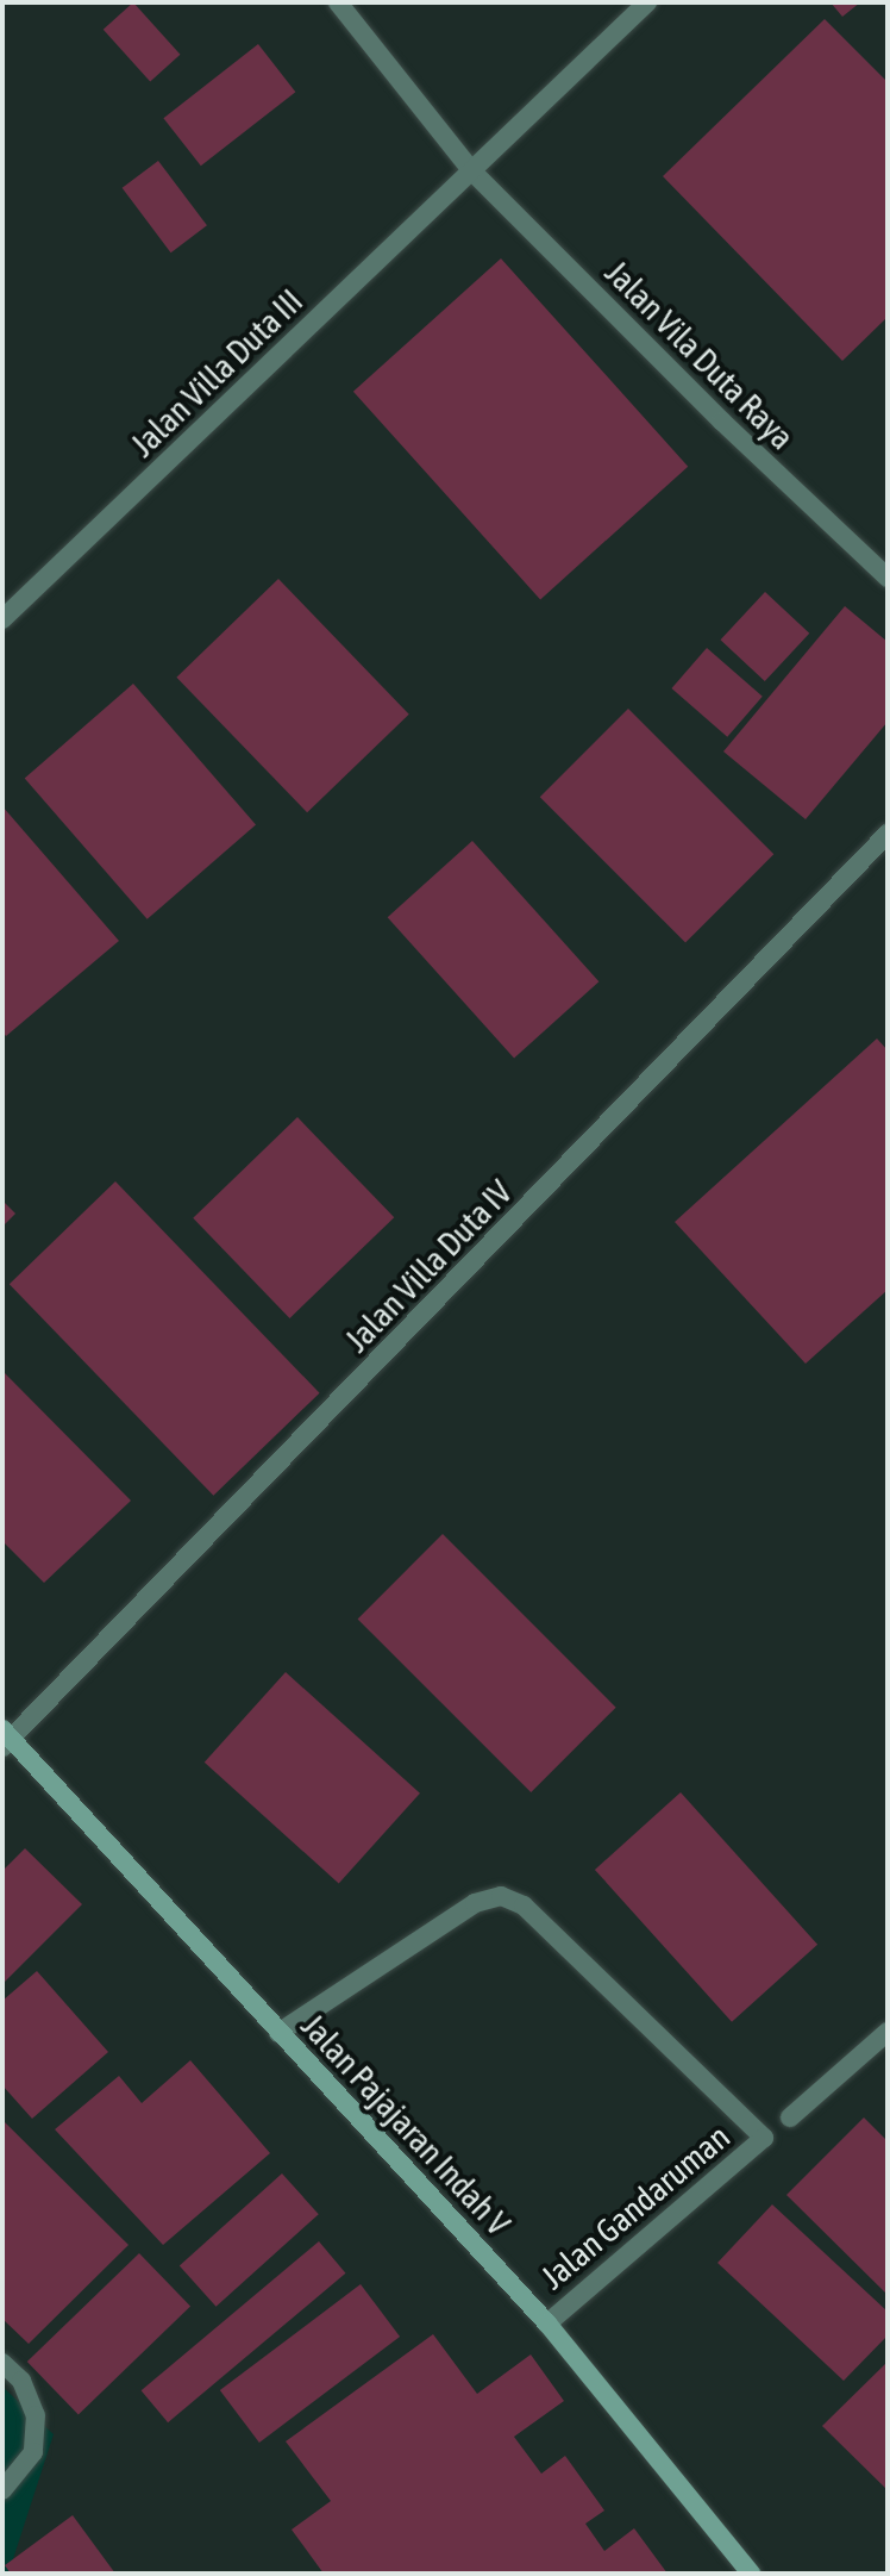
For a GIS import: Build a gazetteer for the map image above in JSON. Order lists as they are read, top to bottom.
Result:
{
  "streets": {
    "street": [
      "Jalan Vila Duta Raya",
      "Jalan Villa Duta III",
      "Jalan Villa Duta IV",
      "Jalan Pajajaran Indah V",
      "Jalan Gandaruman"
    ]
  },
  "crossings": [
    ["Jalan Vila Duta Raya", "Jalan Villa Duta III"],
    ["Jalan Villa Duta IV", "Jalan Pajajaran Indah V"],
    ["Jalan Pajajaran Indah V", "Jalan Gandaruman"]
  ]
}
